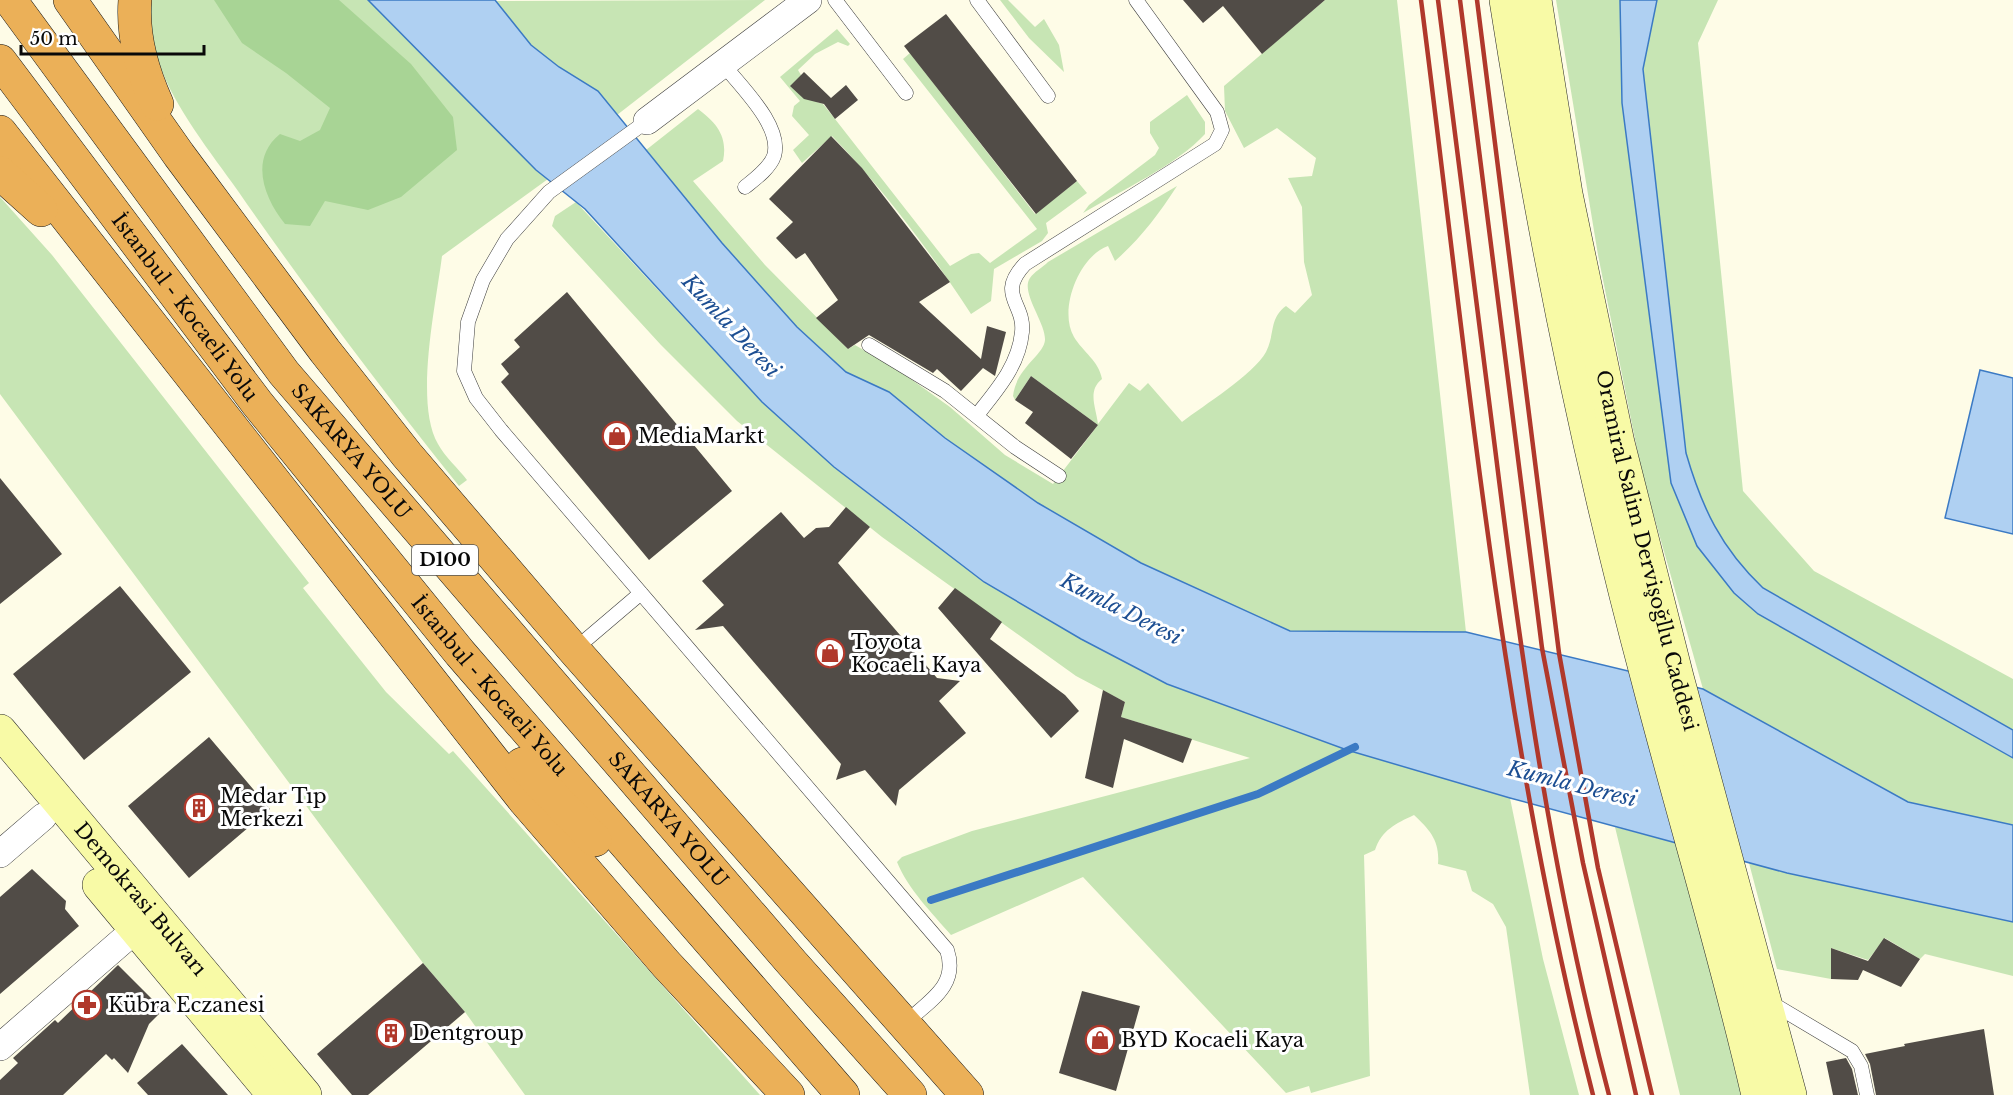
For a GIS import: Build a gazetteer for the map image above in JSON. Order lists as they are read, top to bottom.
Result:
{
  "streets": {
    "highway": ["İstanbul - Kocaeli Yolu", "SAKARYA YOLU", "D100"],
    "main road": ["Oramiral Salim Dervişoğllu Caddesi", "Demokrasi Bulvarı"]
  },
  "water": ["Kumla Deresi"],
  "places": {
    "shop": ["MediaMarkt", "Toyota Kocaeli Kaya", "BYD Kocaeli Kaya"],
    "building": ["Medar Tıp Merkezi", "Dentgroup"],
    "pharmacy": ["Kübra Eczanesi"]
  },
  "scale_bar": "50 m"
}
